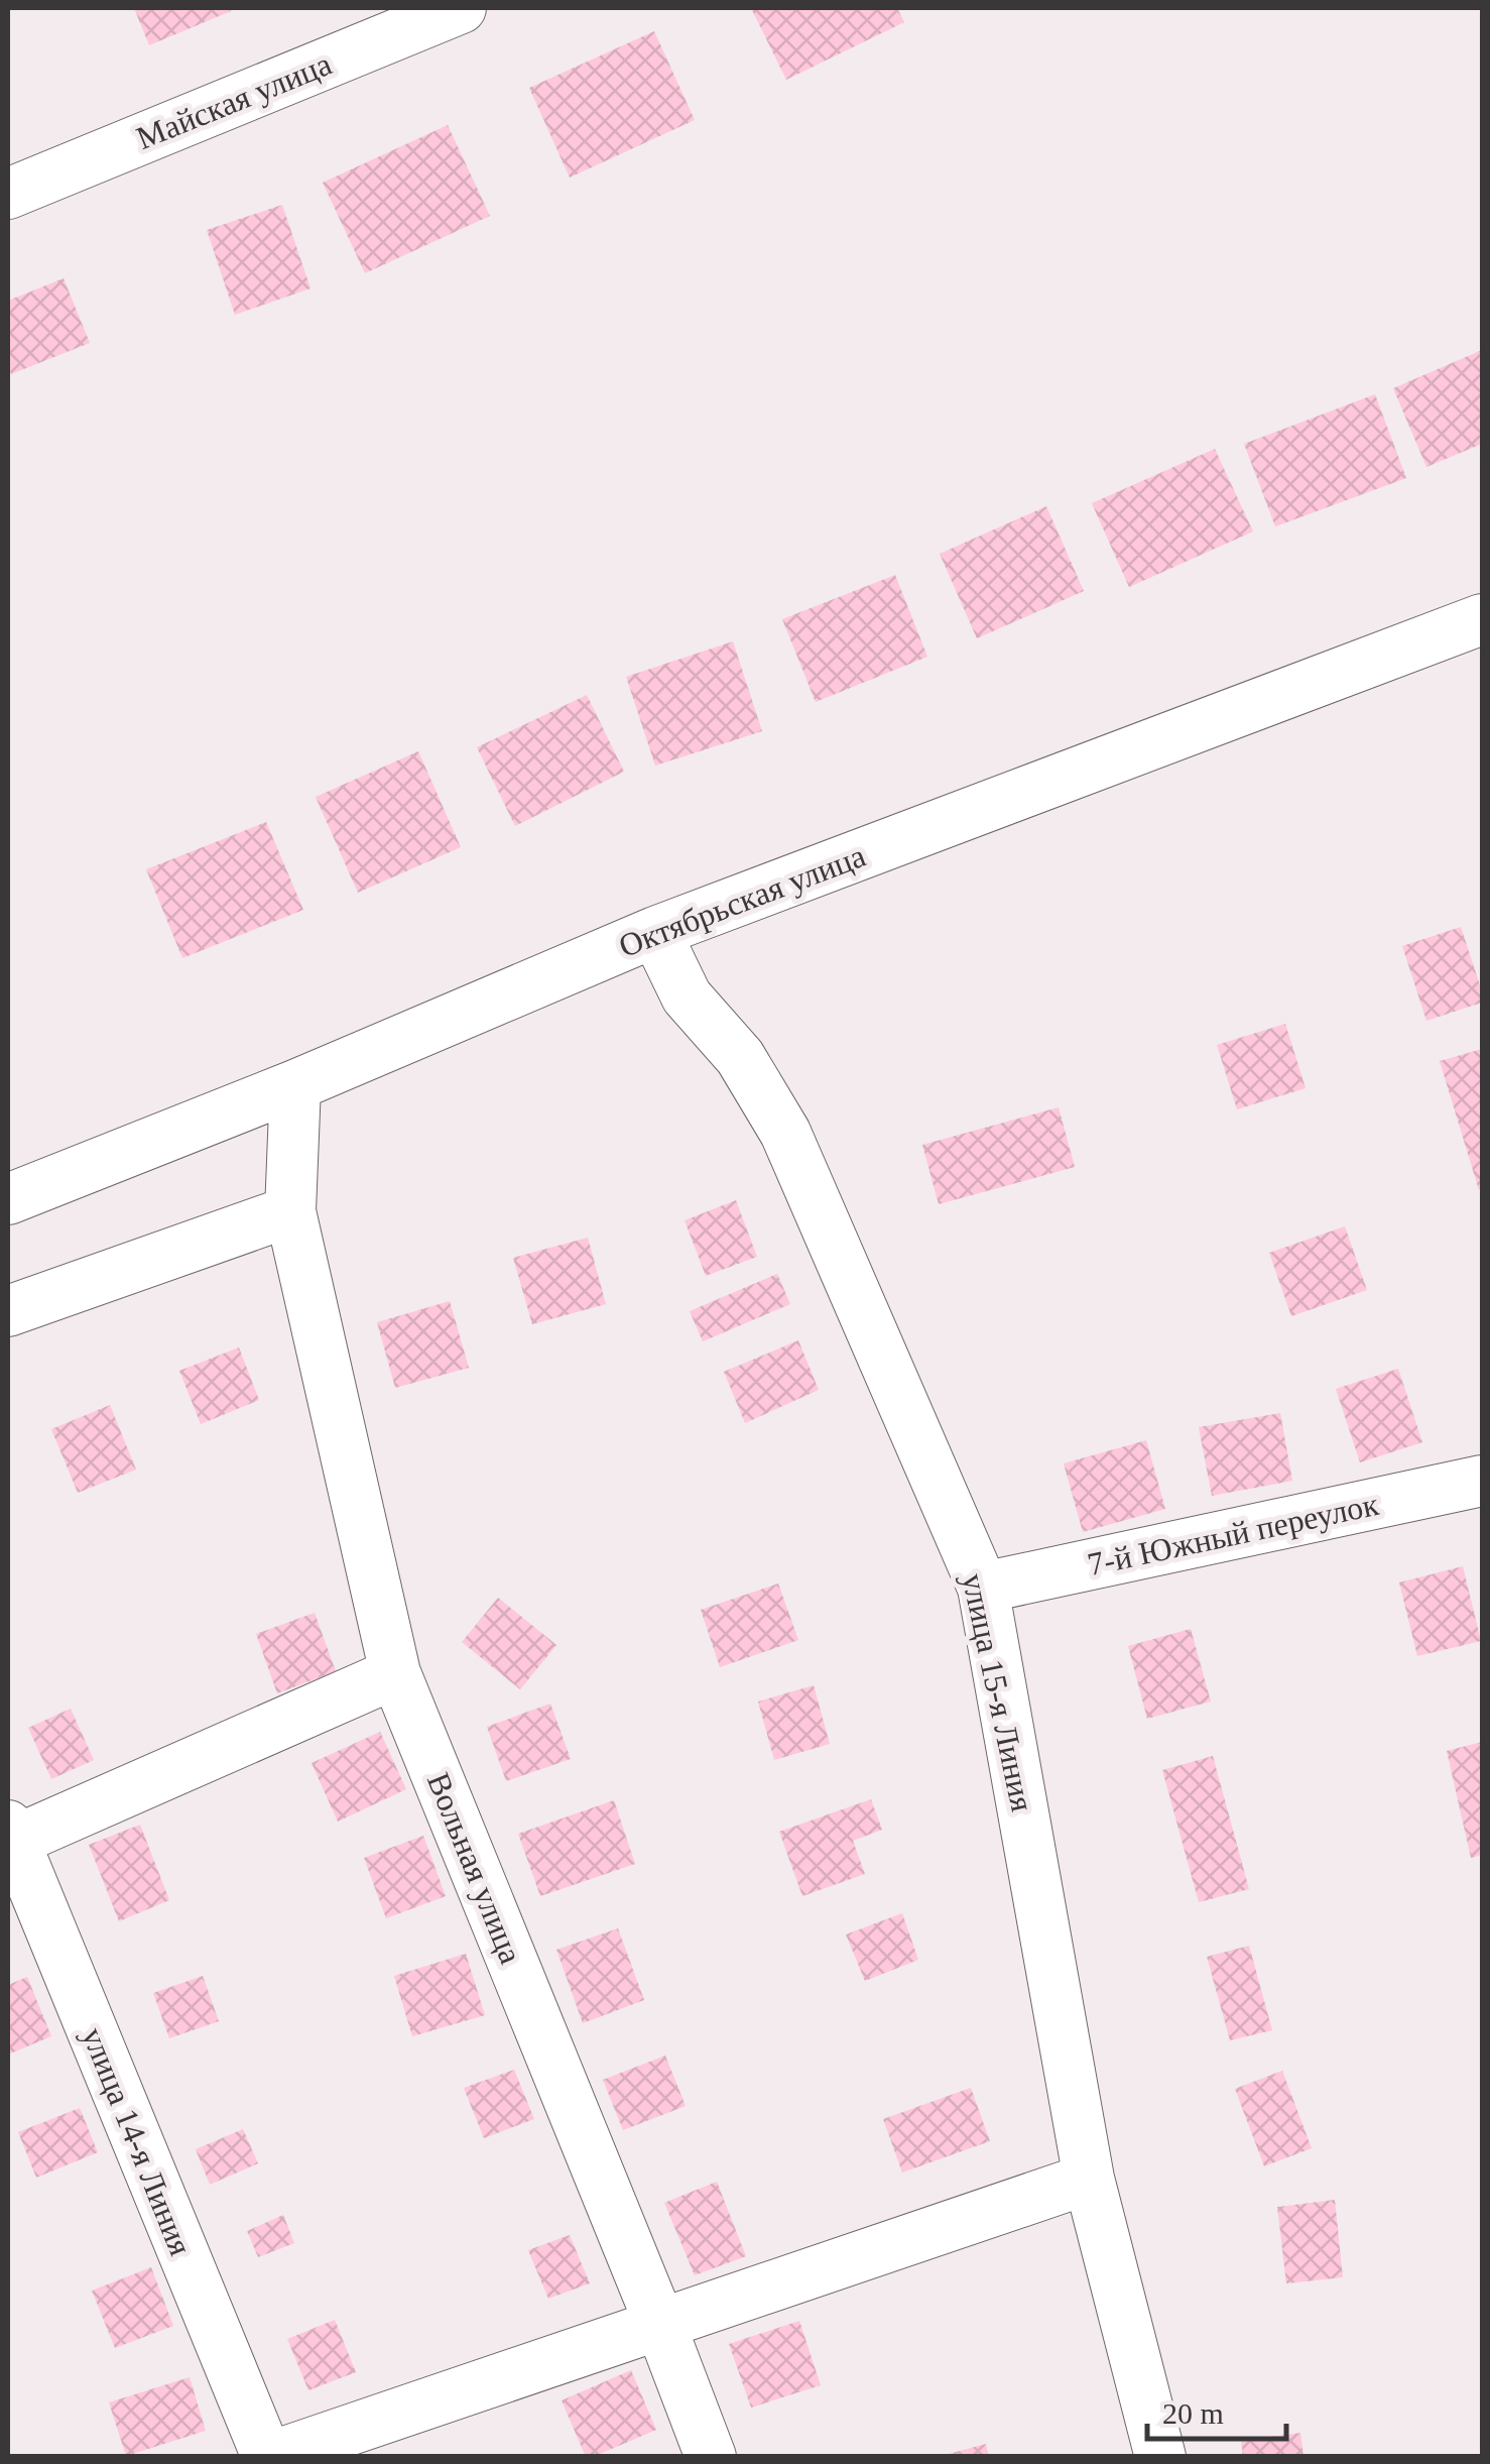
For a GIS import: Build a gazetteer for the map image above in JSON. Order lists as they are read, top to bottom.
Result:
{
  "streets": {
    "street": [
      "Майская улица",
      "Октябрьская улица",
      "7-й Южный переулок",
      "улица 15-я Линия",
      "Вольная улица",
      "улица 14-я Линия"
    ]
  },
  "crossings": [
    ["Октябрьская улица", "улица 15-я Линия"],
    ["Октябрьская улица", "Вольная улица"],
    ["7-й Южный переулок", "улица 15-я Линия"]
  ],
  "scale_bar": "20 m"
}
